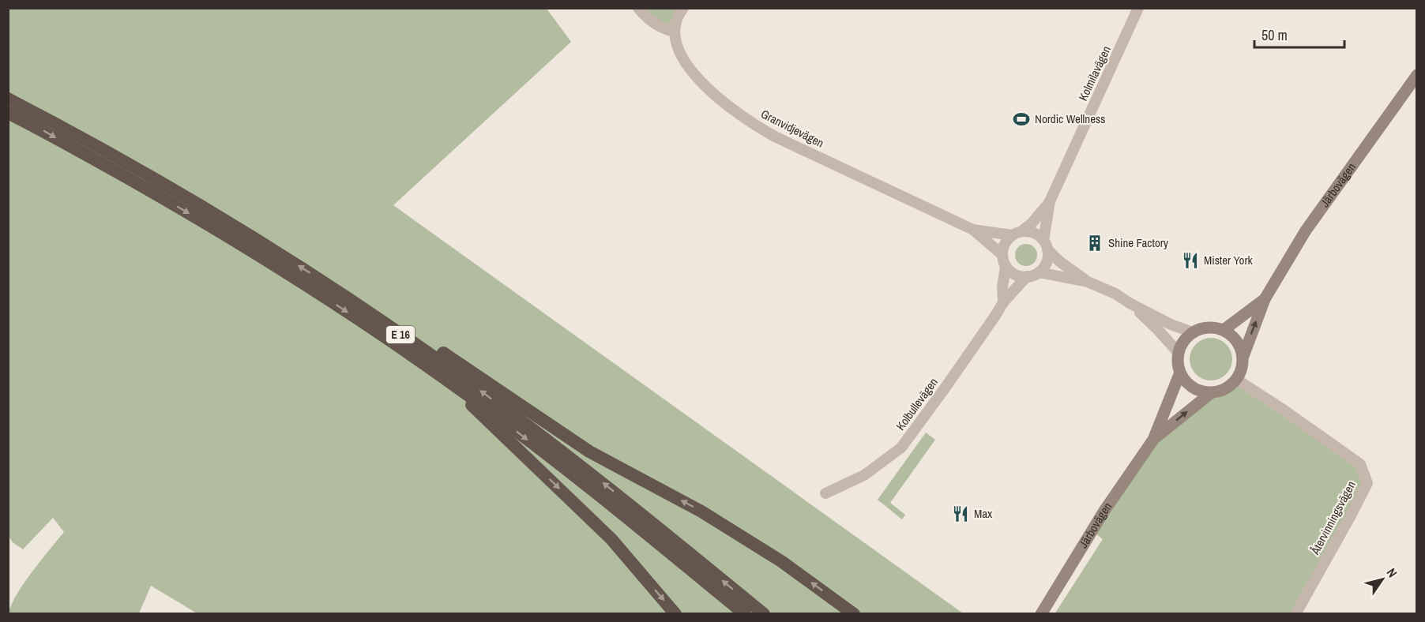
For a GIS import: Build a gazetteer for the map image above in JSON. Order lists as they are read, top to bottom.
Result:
{
  "streets": {
    "highway": ["E 16"],
    "main road": ["Järbovägen"],
    "street": [
      "Kolmilavägen",
      "Granvidjevägen",
      "Kolbullevägen",
      "Återvinningsvägen"
    ]
  },
  "crossings": [
    ["Kolmilavägen", "Granvidjevägen"],
    ["Kolmilavägen", "Kolbullevägen"],
    ["Granvidjevägen", "Kolbullevägen"],
    ["Järbovägen", "Återvinningsvägen"]
  ],
  "places": {
    "sports": ["Nordic Wellness"],
    "building": ["Shine Factory"],
    "restaurant": ["Mister York", "Max"]
  },
  "scale_bar": "50 m",
  "north": "top right"
}
